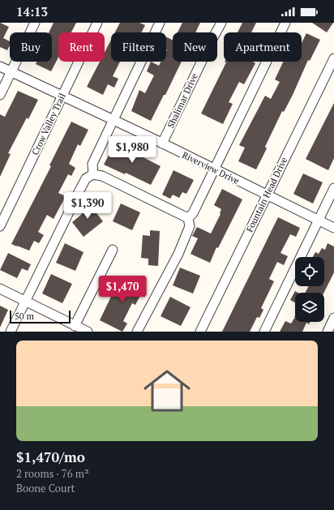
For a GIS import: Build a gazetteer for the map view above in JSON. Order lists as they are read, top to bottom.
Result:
{
  "streets": {
    "street": [
      "Shalimar Drive",
      "Crow Valley Trail",
      "Riverview Drive",
      "Fountain Head Drive"
    ]
  },
  "crossings": [
    ["Shalimar Drive", "Riverview Drive"],
    ["Crow Valley Trail", "Riverview Drive"],
    ["Riverview Drive", "Fountain Head Drive"]
  ],
  "scale_bar": "50 m",
  "page": {
    "status": "14:13",
    "chip": [
      "Buy",
      "Rent",
      "Filters",
      "New",
      "Apartment"
    ],
    "price": ["$1,980", "$1,390", "$1,470"],
    "scale": "50 m",
    "list": [
      {
        "name": "$1,470/mo",
        "note": "2 rooms · 76 m² · Boone Court"
      }
    ]
  }
}
